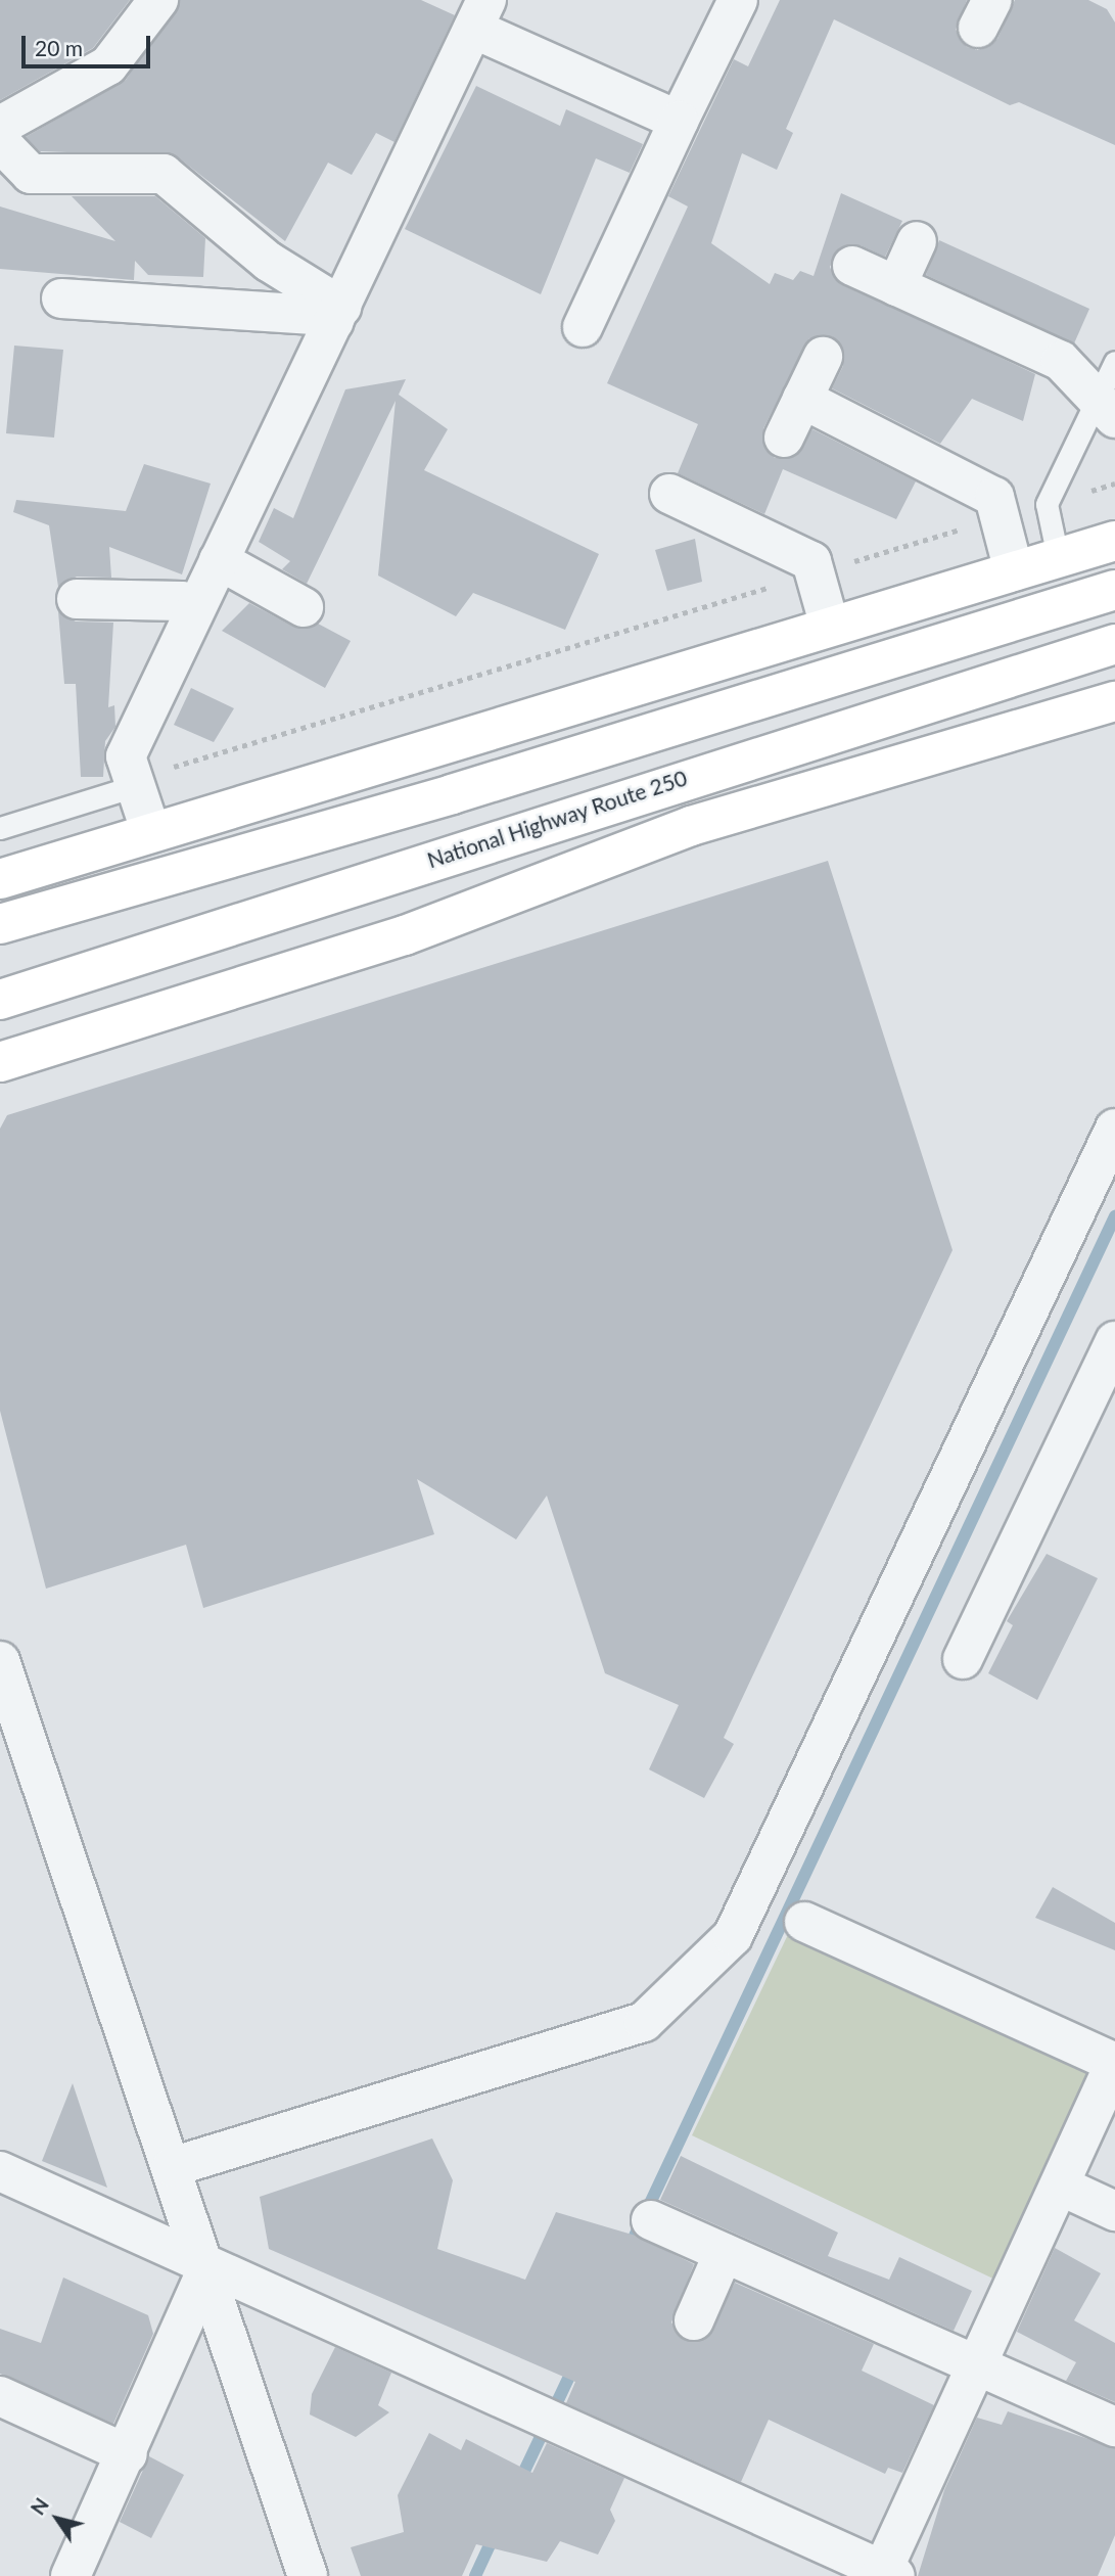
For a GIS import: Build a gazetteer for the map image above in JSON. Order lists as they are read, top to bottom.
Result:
{
  "streets": {
    "highway": ["National Highway Route 250"]
  },
  "scale_bar": "20 m",
  "north": "top left"
}
